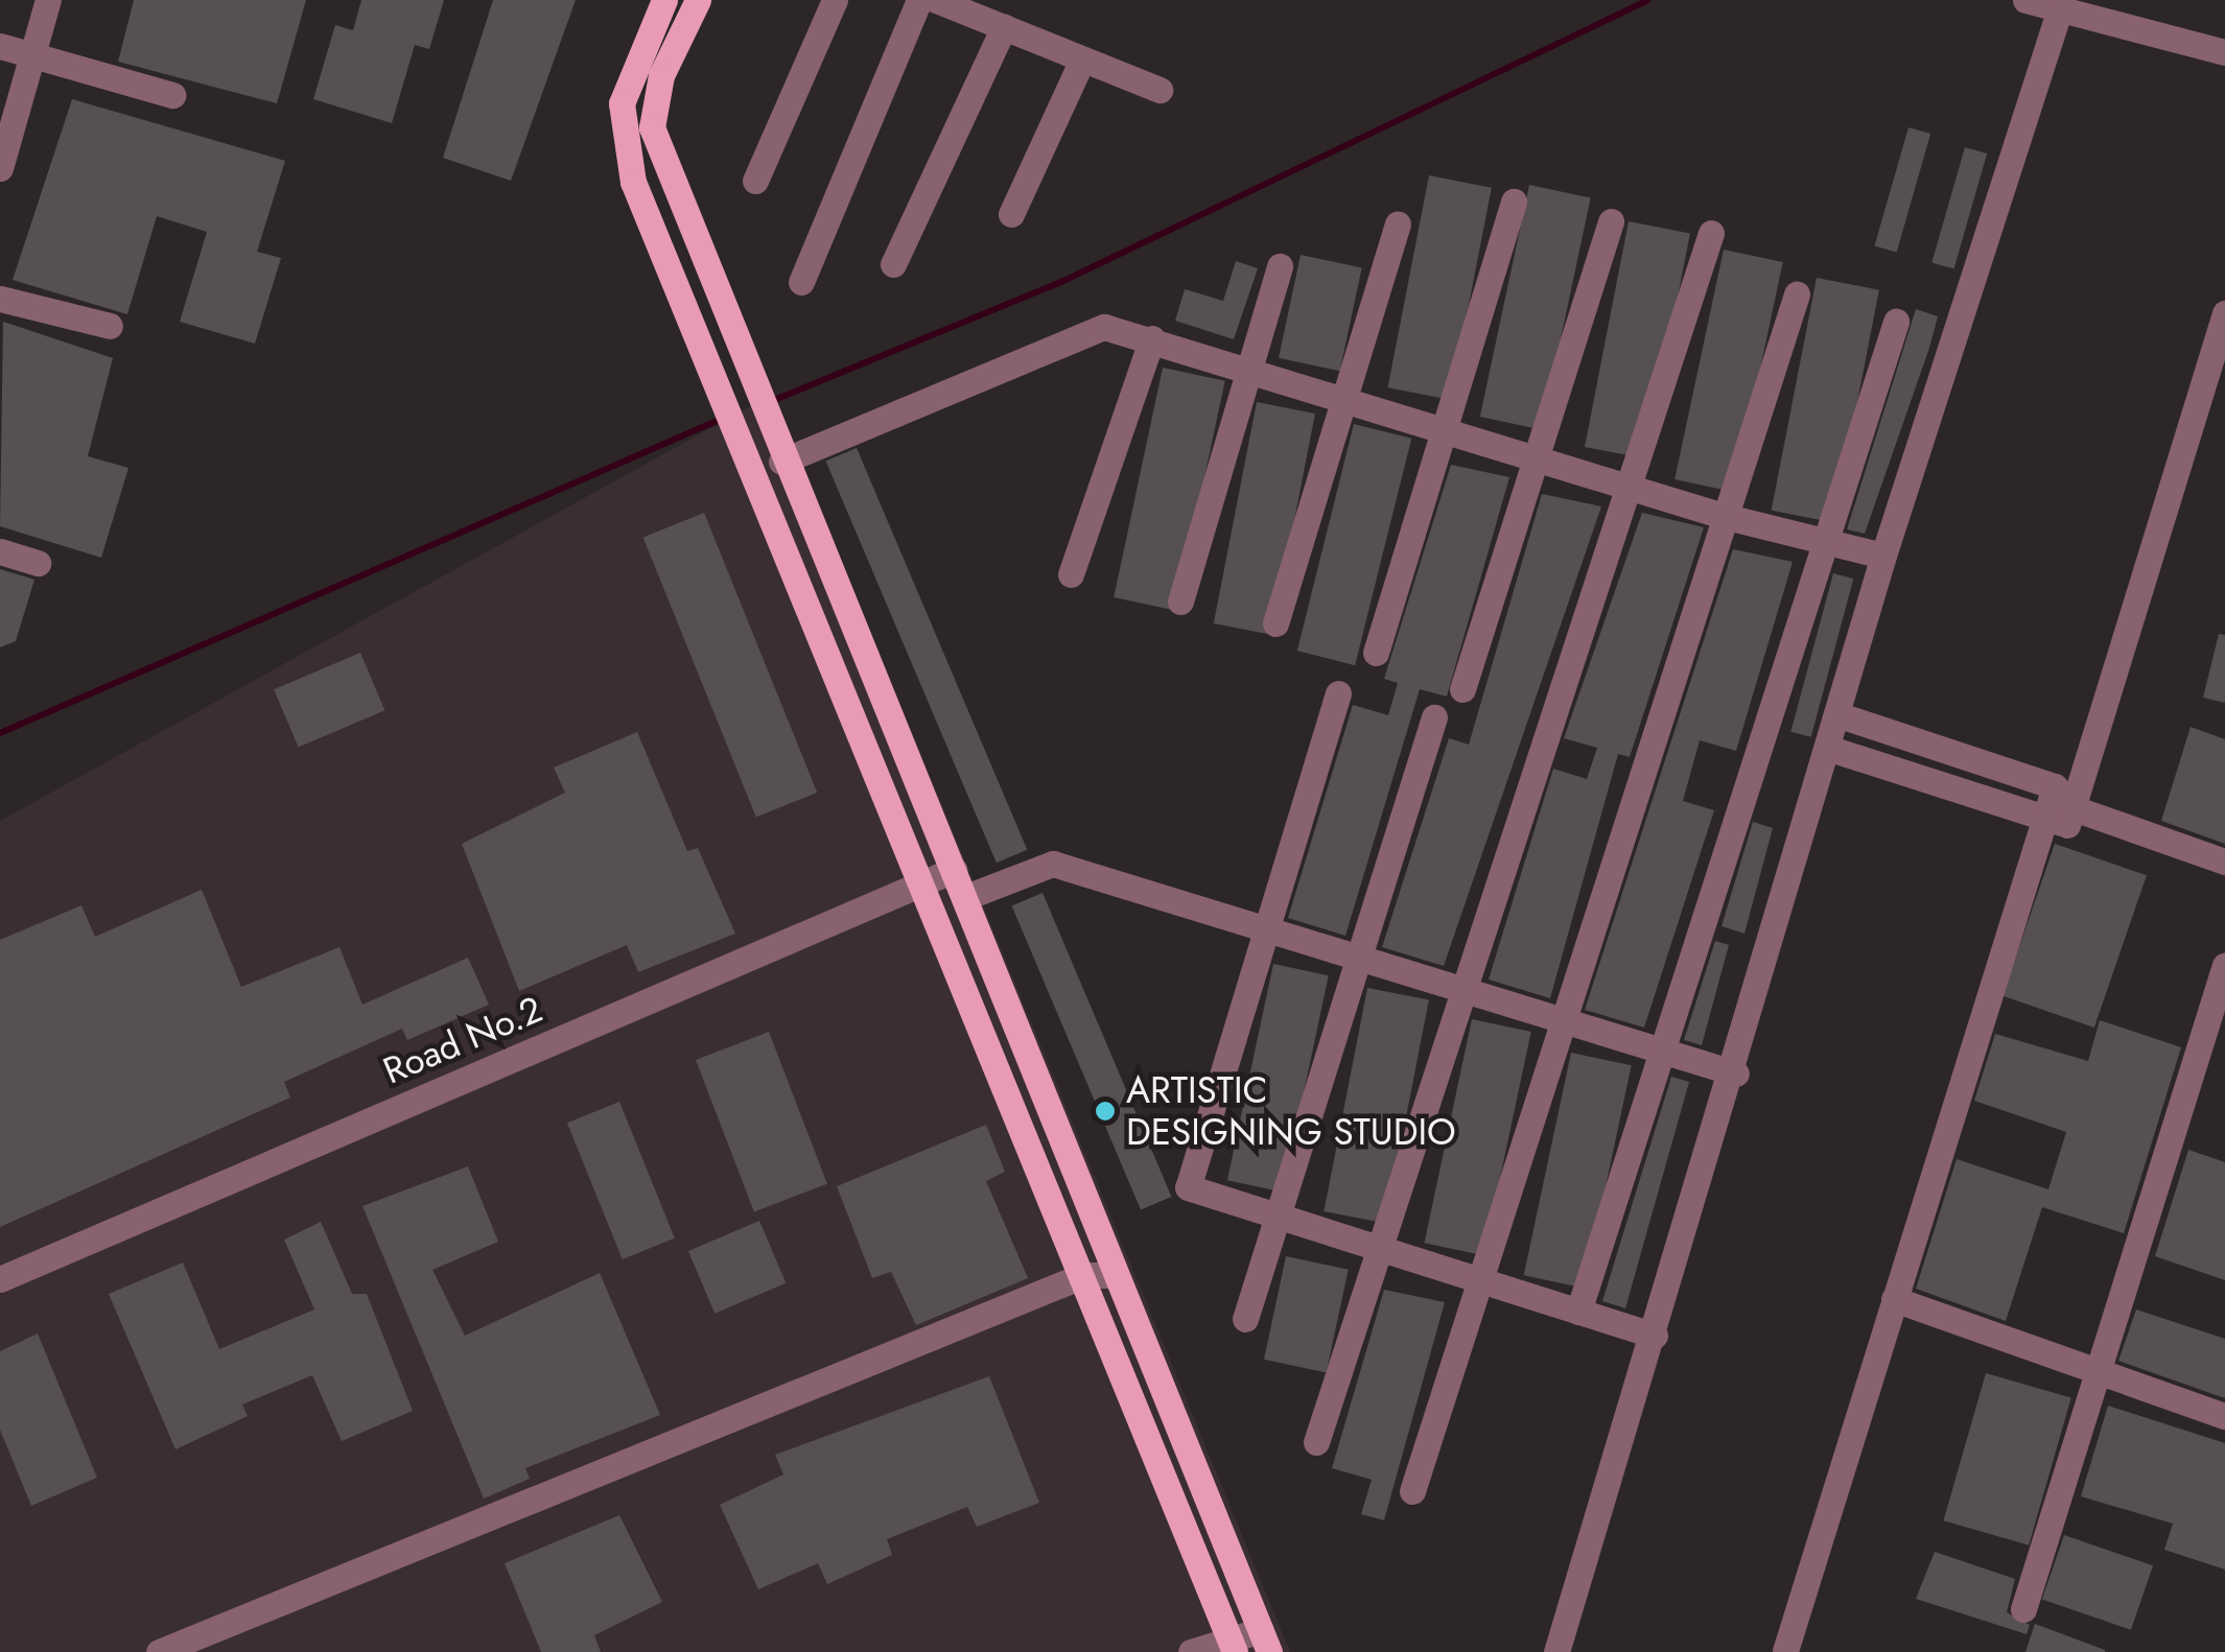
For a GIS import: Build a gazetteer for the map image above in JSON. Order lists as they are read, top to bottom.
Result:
{
  "streets": {
    "street": ["Road No.2"]
  },
  "places": ["ARTISTIC DESIGNING STUDIO"]
}
